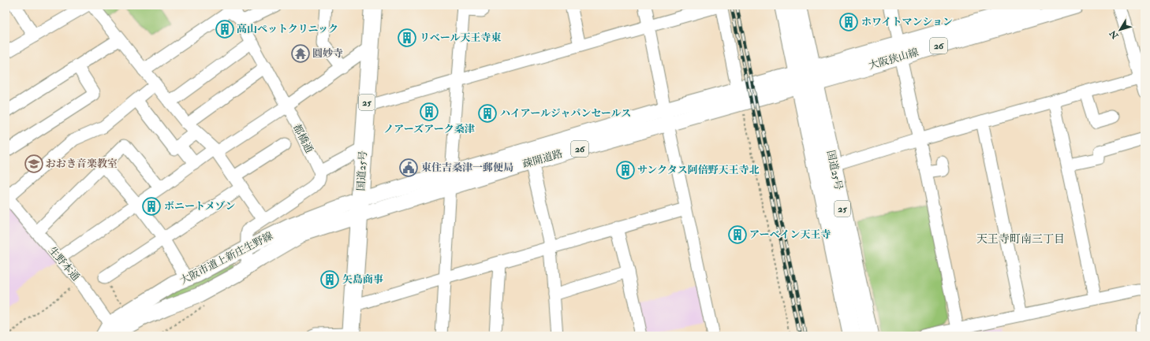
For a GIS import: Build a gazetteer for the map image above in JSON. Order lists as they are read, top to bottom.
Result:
{
  "streets": {
    "highway": ["25", "国道25号"],
    "main road": [
      "26",
      "大阪狭山線",
      "疎開道路",
      "大阪市道上新庄生野線"
    ],
    "street": ["都橋通", "生野本通"]
  },
  "crossings": [
    ["大阪狭山線", "疎開道路"],
    ["大阪狭山線", "国道25号"],
    ["疎開道路", "国道25号"],
    ["疎開道路", "大阪市道上新庄生野線"],
    ["国道25号", "大阪市道上新庄生野線"],
    ["大阪市道上新庄生野線", "生野本通"]
  ],
  "districts": ["天王寺町南三丁目"],
  "places": {
    "building": [
      "ホワイトマンション",
      "高山ペットクリニック",
      "リベール天王寺東",
      "ノアーズアーク桑津",
      "ハイアールジャパンセールス",
      "サンクタス阿倍野天王寺北",
      "ボニートメゾン",
      "アーベイン天王寺",
      "矢島商事"
    ],
    "temple": ["圓妙寺"],
    "school or university": ["おおき音楽教室"],
    "public building": ["東住吉桑津一郵便局"]
  },
  "north": "bottom left"
}
